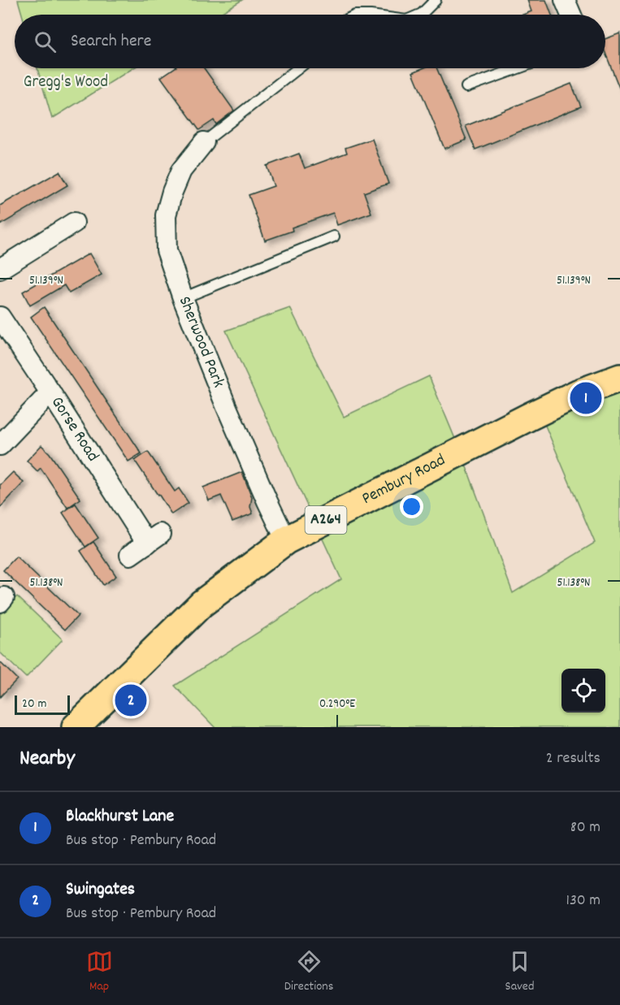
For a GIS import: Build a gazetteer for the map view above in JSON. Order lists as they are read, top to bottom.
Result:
{
  "streets": {
    "main road": ["Pembury Road", "A264"],
    "street": ["Sherwood Park", "Gorse Road"]
  },
  "crossings": [
    ["Sherwood Park", "Pembury Road"]
  ],
  "parks": ["Gregg's Wood"],
  "scale_bar": "20 m",
  "page": {
    "search": "Search here",
    "pins": ["1", "2"],
    "scale": "20 m",
    "heading": ["Nearby", "2 results"],
    "list": [
      {
        "mark": "1",
        "name": "Blackhurst Lane",
        "note": "Bus stop · Pembury Road",
        "value": "80 m"
      },
      {
        "mark": "2",
        "name": "Swingates",
        "note": "Bus stop · Pembury Road",
        "value": "130 m"
      }
    ],
    "nav": ["Map", "Directions", "Saved"]
  },
  "coordinates": ["51.139°N", "51.138°N", "0.290°E"]
}
